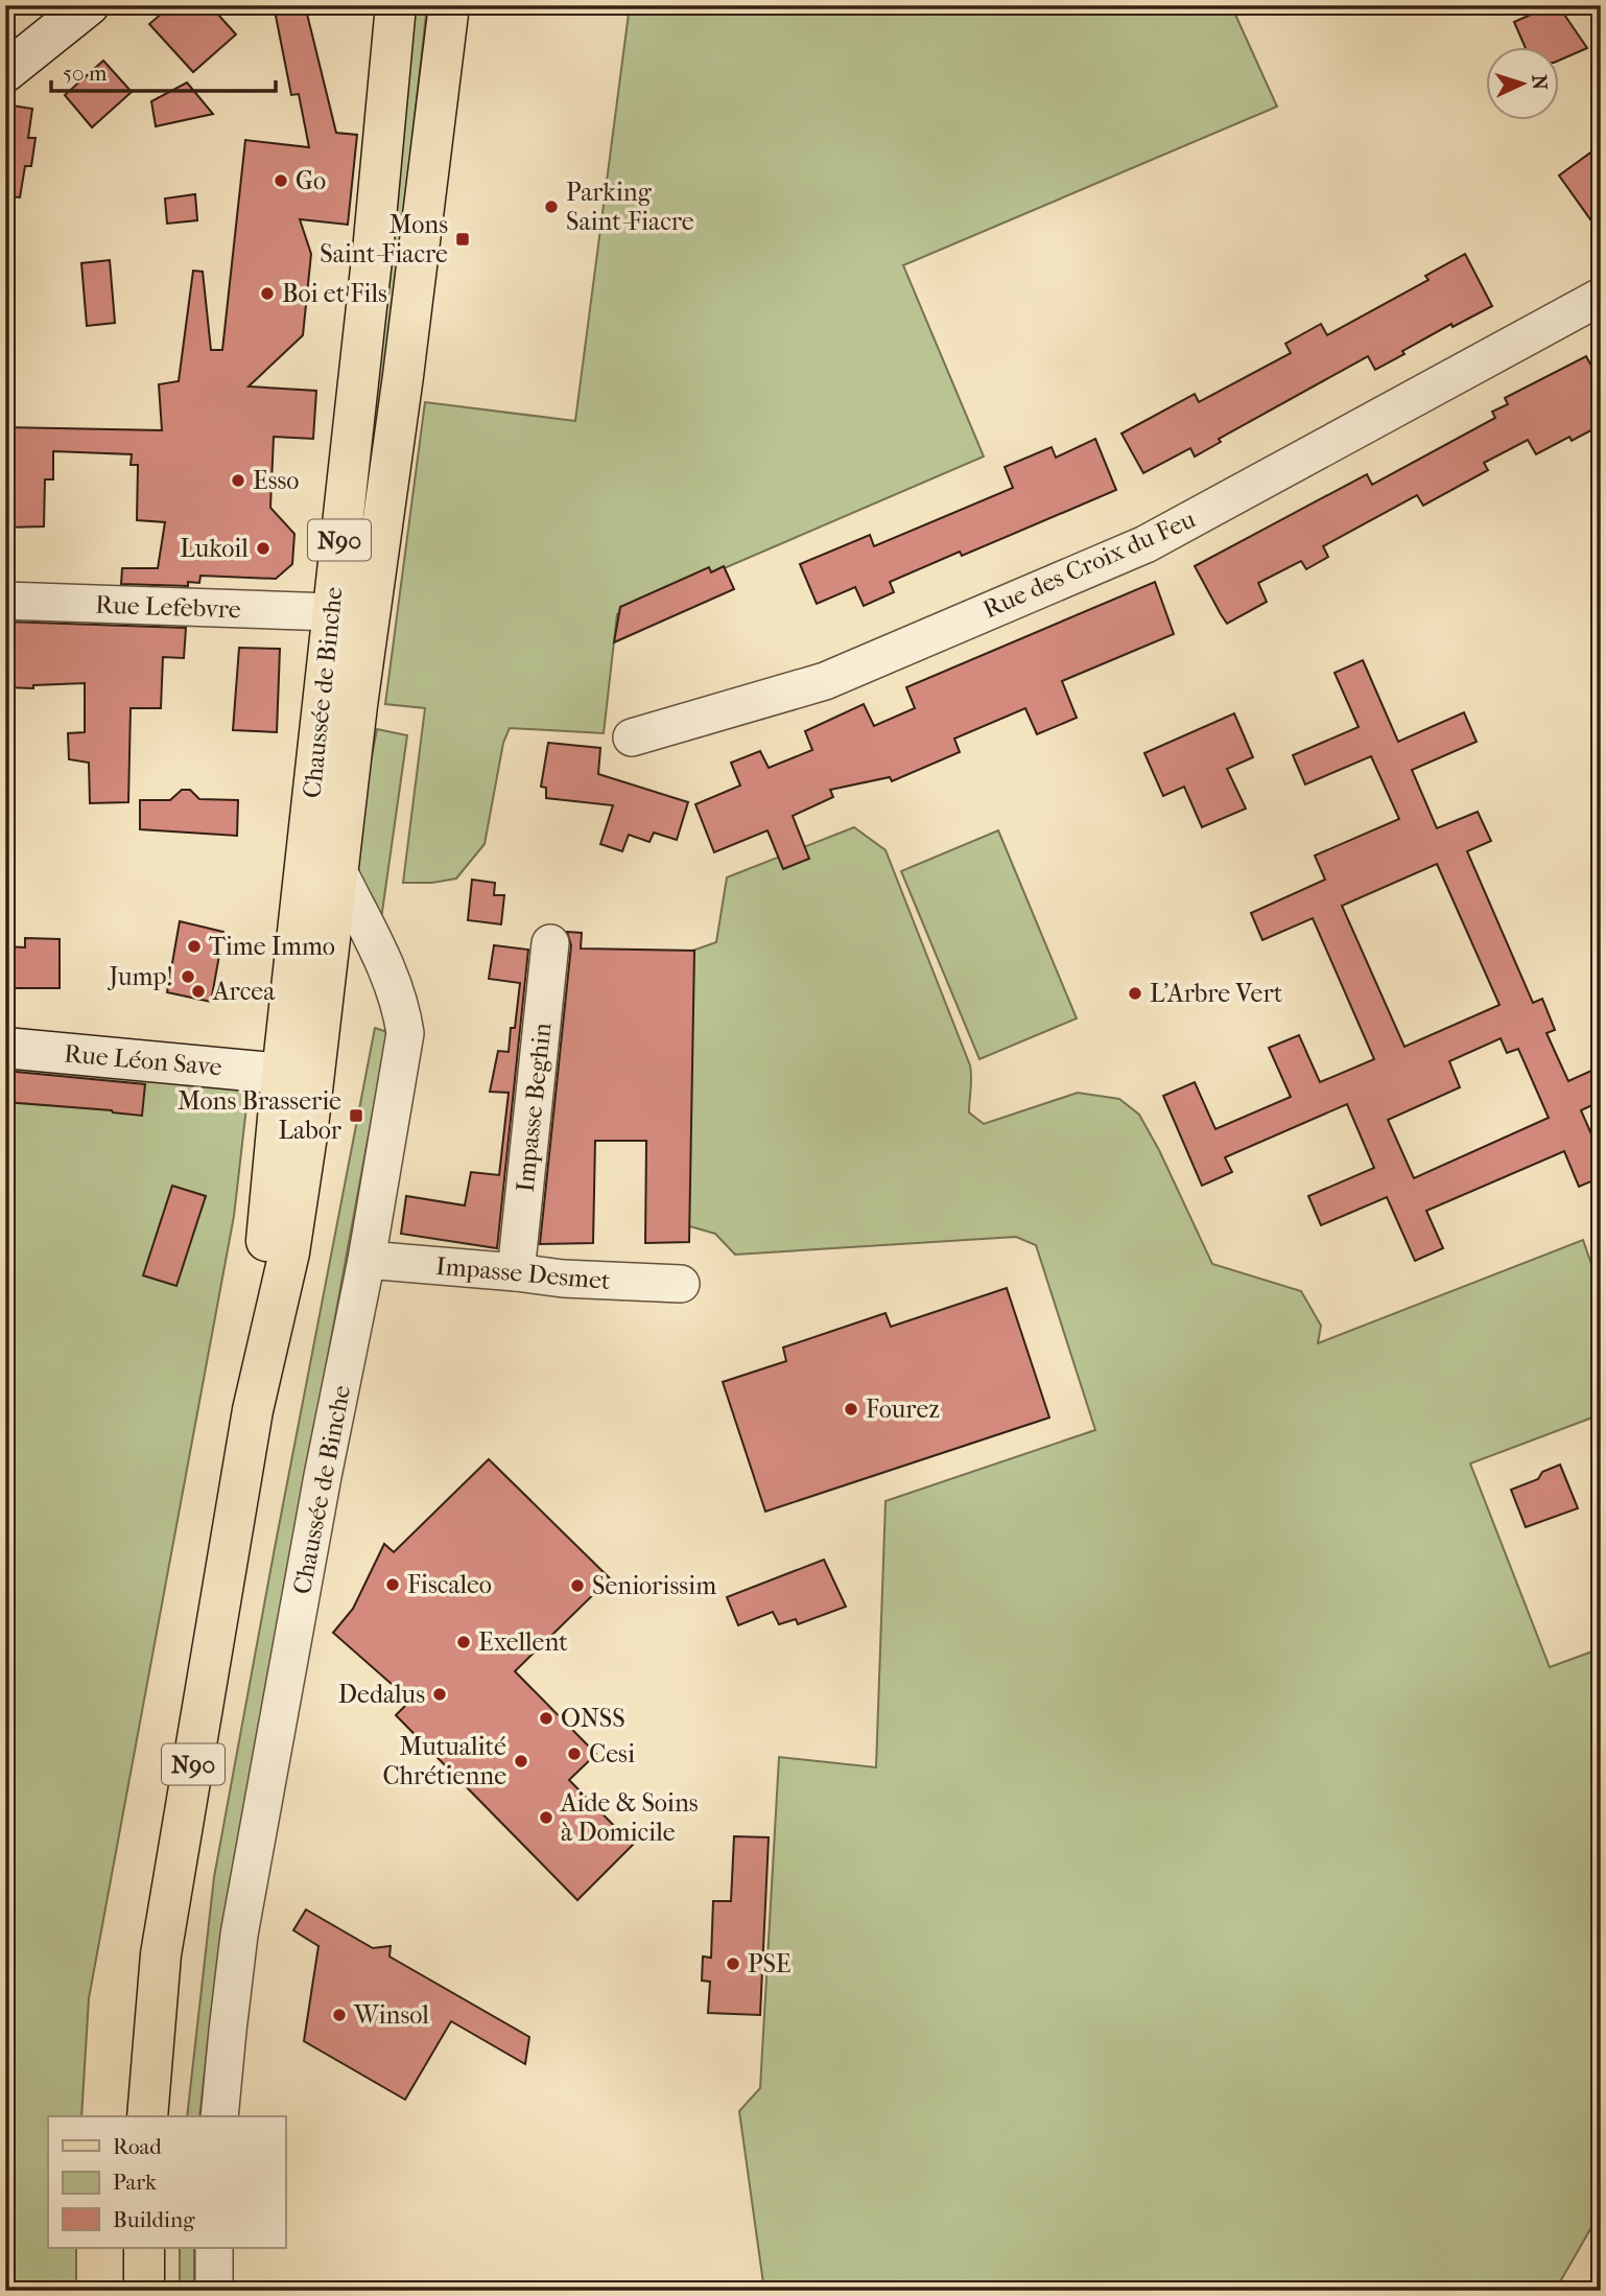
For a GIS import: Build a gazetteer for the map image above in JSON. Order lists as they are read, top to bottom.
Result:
{
  "streets": {
    "main road": ["N90", "Chaussée de Binche"],
    "street": [
      "Rue des Croix du Feu",
      "Rue Lefebvre",
      "Rue Léon Save",
      "Impasse Beghin",
      "Impasse Desmet"
    ]
  },
  "crossings": [
    ["Rue Lefebvre", "Chaussée de Binche"],
    ["Chaussée de Binche", "Rue Léon Save"],
    ["Chaussée de Binche", "Impasse Desmet"],
    ["Impasse Beghin", "Impasse Desmet"]
  ],
  "places": {
    "other": [
      "Go",
      "Parking Saint-Fiacre",
      "Boi et Fils",
      "Esso",
      "Lukoil",
      "Time Immo",
      "Jump!",
      "Arcea",
      "L'Arbre Vert",
      "Fourez",
      "Fiscaleo",
      "Seniorissim",
      "Exellent",
      "Dedalus",
      "ONSS",
      "Cesi",
      "Mutualité Chrétienne",
      "Aide & Soins à Domicile",
      "PSE",
      "Winsol"
    ],
    "transit": ["Mons Saint-Fiacre", "Mons Brasserie Labor"]
  },
  "legend": ["Road", "Park", "Building"],
  "scale_bar": "50 m",
  "north": "right"
}
